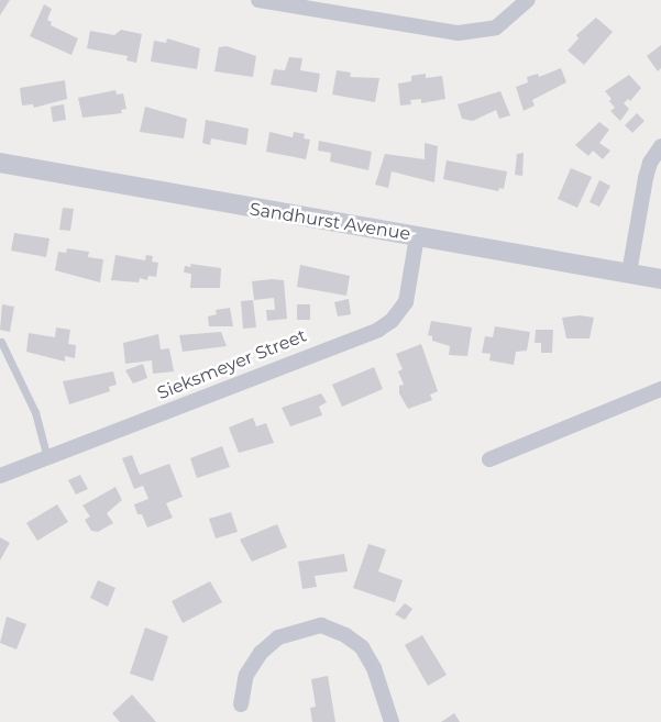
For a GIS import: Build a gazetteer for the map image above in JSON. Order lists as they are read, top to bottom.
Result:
{
  "streets": {
    "street": ["Sandhurst Avenue", "Sieksmeyer Street"]
  },
  "crossings": [
    ["Sandhurst Avenue", "Sieksmeyer Street"]
  ]
}
